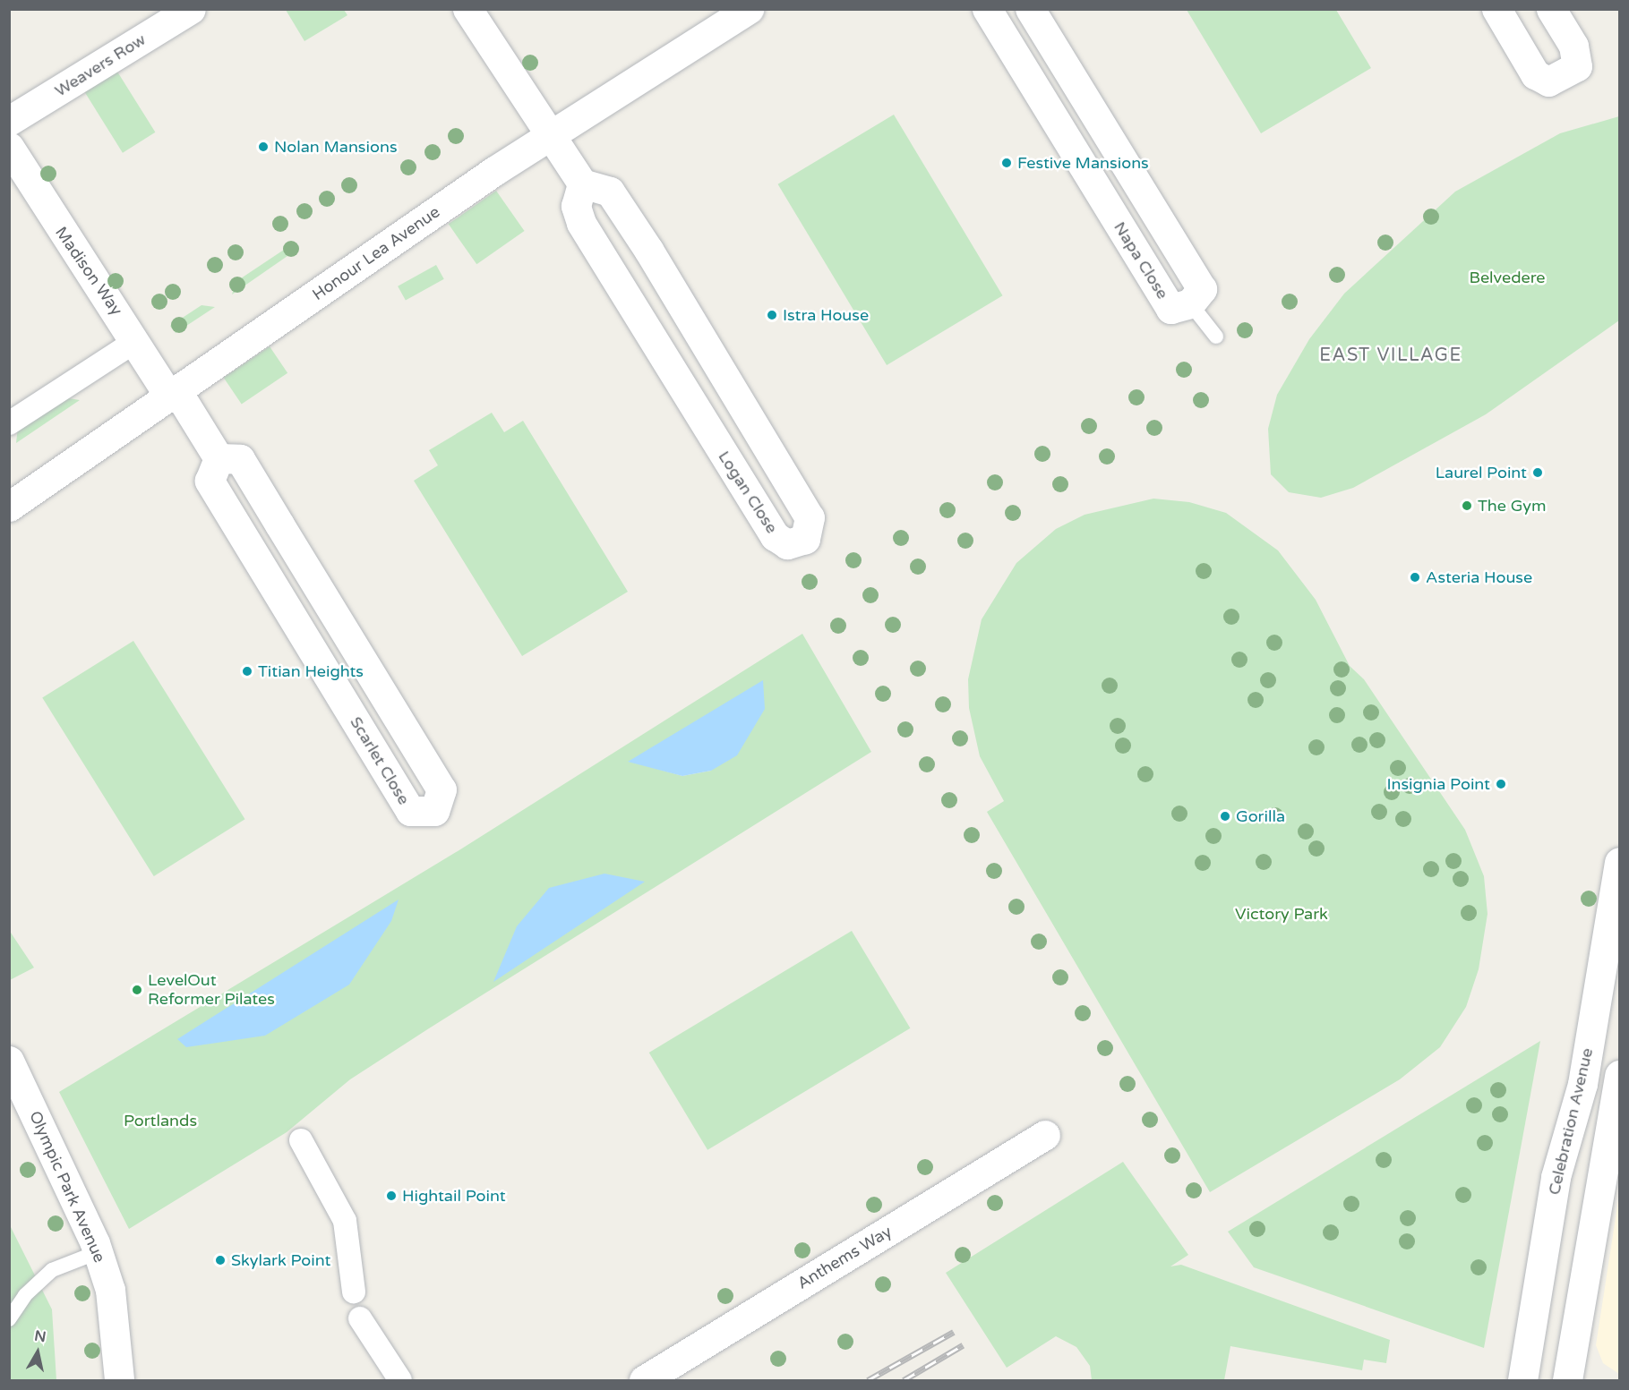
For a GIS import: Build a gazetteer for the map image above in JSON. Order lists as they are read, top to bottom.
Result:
{
  "streets": {
    "street": [
      "Weavers Row",
      "Honour Lea Avenue",
      "Napa Close",
      "Madison Way",
      "Logan Close",
      "Scarlet Close",
      "Celebration Avenue",
      "Olympic Park Avenue",
      "Anthems Way"
    ]
  },
  "crossings": [
    ["Honour Lea Avenue", "Madison Way"]
  ],
  "districts": ["EAST VILLAGE"],
  "parks": ["Belvedere", "Victory Park", "Portlands"],
  "places": [
    "Nolan Mansions",
    "Festive Mansions",
    "Istra House",
    "Laurel Point",
    "The Gym",
    "Asteria House",
    "Titian Heights",
    "Insignia Point",
    "Gorilla",
    "LevelOut Reformer Pilates",
    "Hightail Point",
    "Skylark Point"
  ],
  "north": "top"
}
